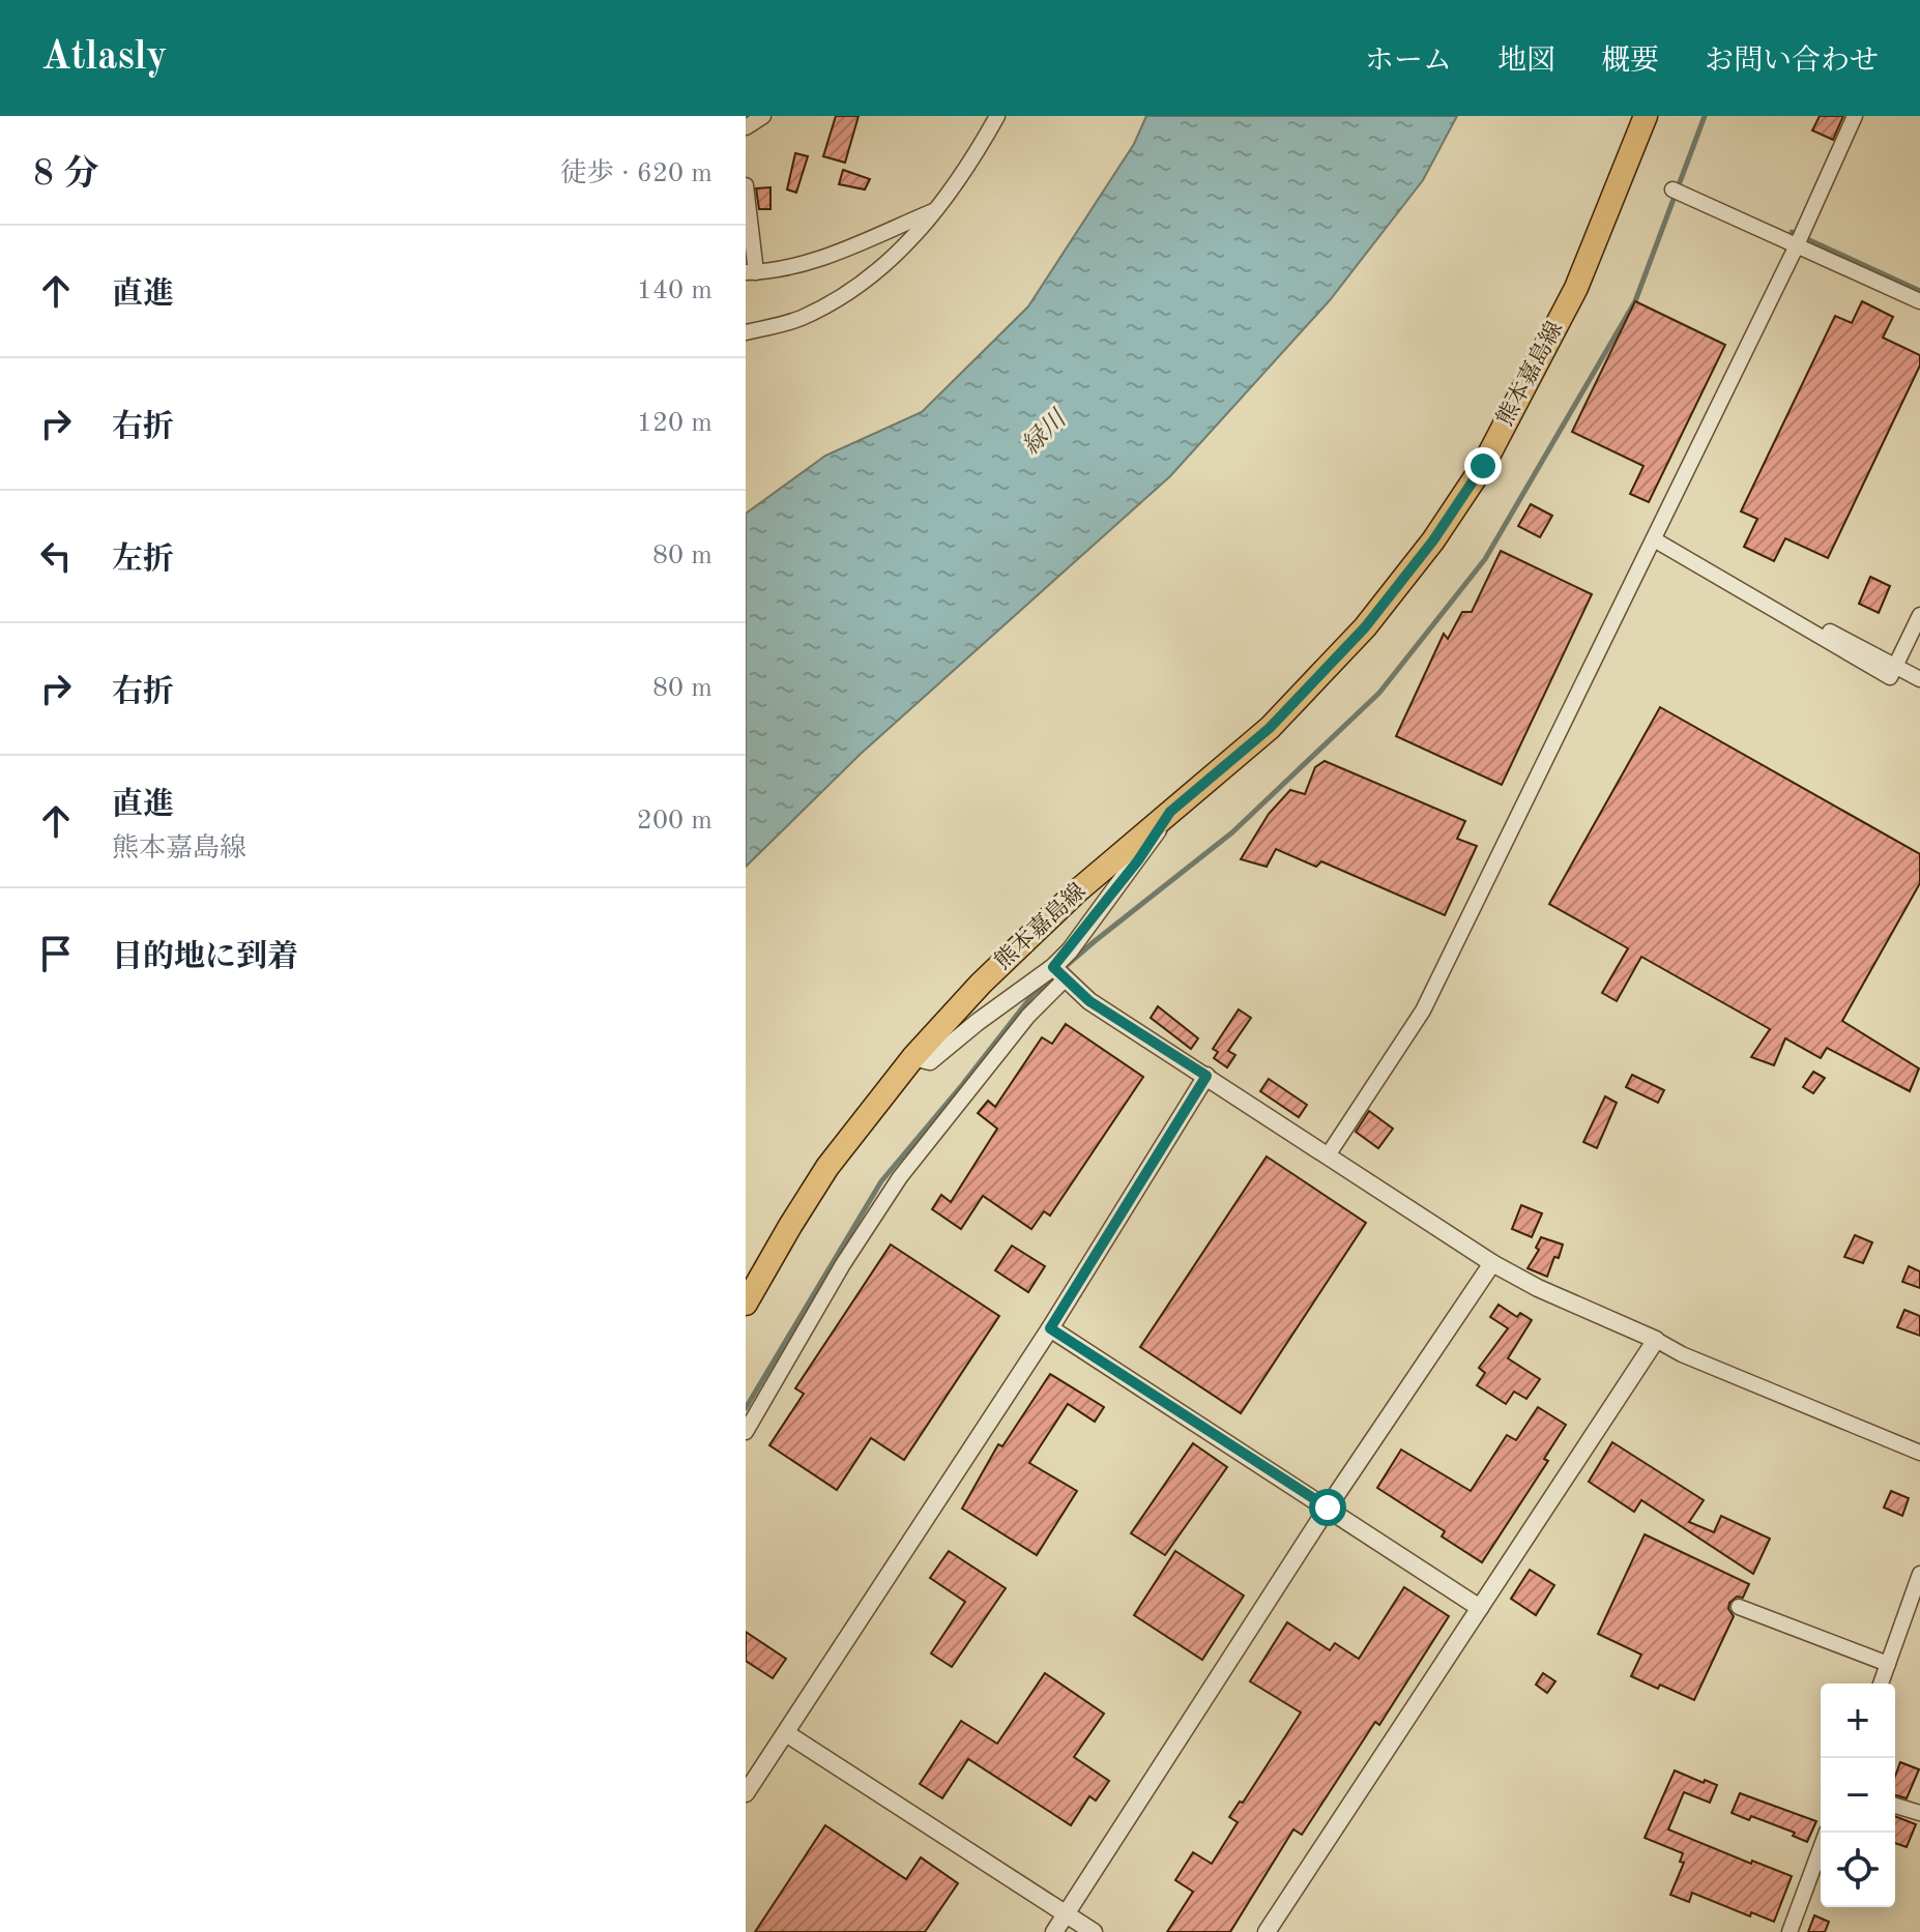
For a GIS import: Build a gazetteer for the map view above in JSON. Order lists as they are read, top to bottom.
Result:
{
  "streets": {
    "main road": ["熊本嘉島線"]
  },
  "water": ["緑川"],
  "page": {
    "header": "Atlasly",
    "nav": [
      "ホーム",
      "地図",
      "概要",
      "お問い合わせ"
    ],
    "heading": ["8 分", "徒歩 · 620 m"],
    "list": [
      ["直進", "140 m"],
      ["右折", "120 m"],
      ["左折", "80 m"],
      ["右折", "80 m"],
      ["直進", "熊本嘉島線", "200 m"],
      "目的地に到着"
    ],
    "map_buttons": ["+", "−"]
  }
}
